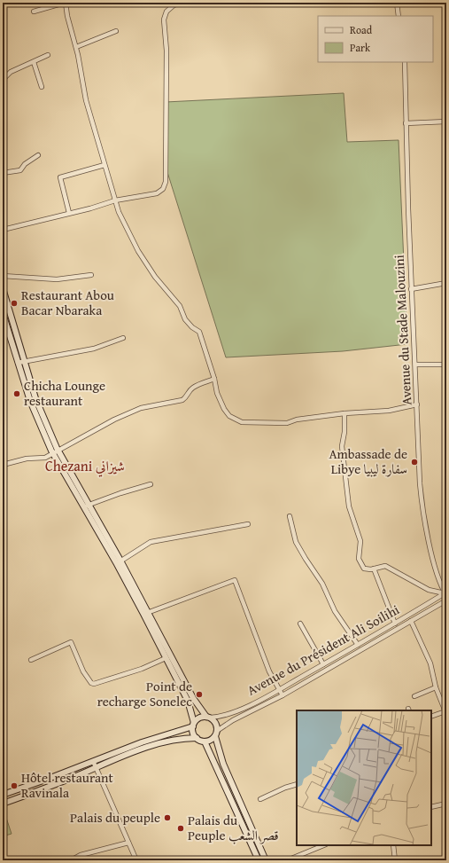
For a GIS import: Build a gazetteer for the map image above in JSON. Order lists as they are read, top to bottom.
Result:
{
  "streets": {
    "street": ["Avenue du Stade Malouzini", "Avenue du Président Ali Soilihi"]
  },
  "crossings": [
    ["Avenue du Stade Malouzini", "Avenue du Président Ali Soilihi"]
  ],
  "districts": ["Chezani شيزاني"],
  "places": [
    "Restaurant Abou Bacar Nbaraka",
    "Chicha Lounge restaurant",
    "Ambassade de Libye سفارة ليبيا",
    "Point de recharge Sonelec",
    "Hôtel restaurant Ravinala",
    "Palais du peuple",
    "Palais du Peuple قصر الشعب"
  ],
  "legend": ["Road", "Park"]
}
